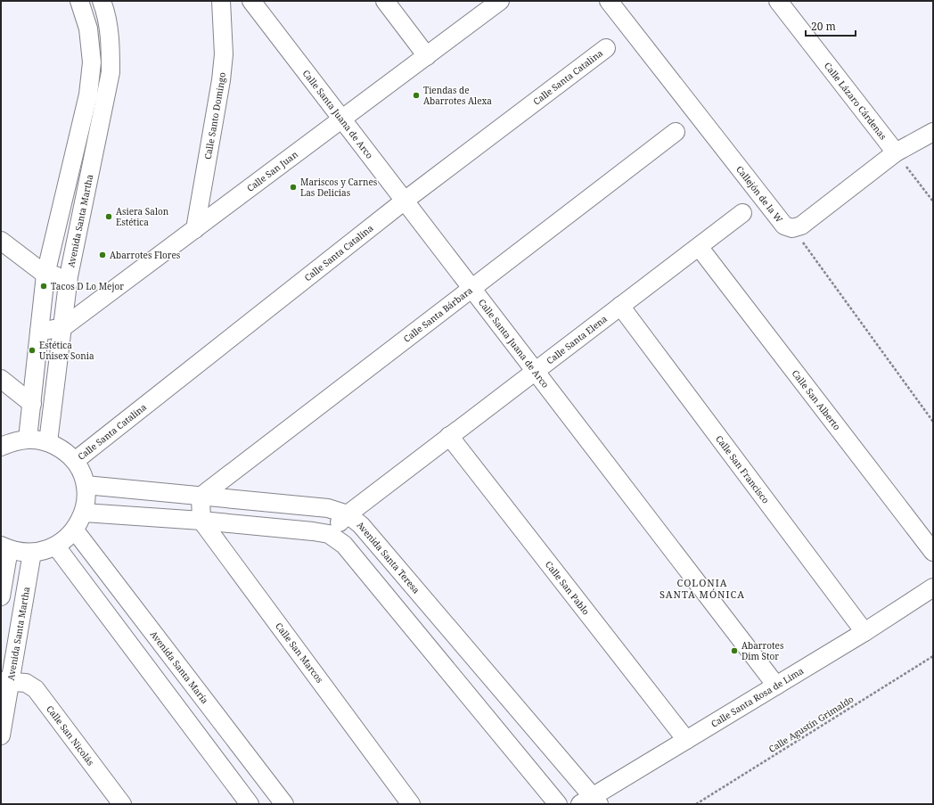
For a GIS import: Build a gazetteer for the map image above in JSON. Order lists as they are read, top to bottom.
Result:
{
  "streets": {
    "street": [
      "Calle Santa Catalina",
      "Calle Lázaro Cárdenas",
      "Calle Santa Juana de Arco",
      "Calle Santo Domingo",
      "Calle San Juan",
      "Callejón de la W",
      "Avenida Santa Martha",
      "Calle Santa Bárbara",
      "Calle Santa Elena",
      "Calle San Alberto",
      "Calle San Francisco",
      "Avenida Santa Teresa",
      "Calle San Pablo",
      "Calle San Marcos",
      "Avenida Santa María",
      "Calle Santa Rosa de Lima",
      "Calle San Nicolás"
    ],
    "path": ["Calle Agustín Grimaldo"]
  },
  "crossings": [
    ["Calle Santa Catalina", "Calle Santa Juana de Arco"],
    ["Calle Santa Juana de Arco", "Calle San Juan"],
    ["Calle Santa Juana de Arco", "Calle Santa Bárbara"],
    ["Calle Santa Juana de Arco", "Calle Santa Elena"],
    ["Calle Santa Juana de Arco", "Calle Santa Rosa de Lima"],
    ["Calle Santo Domingo", "Calle San Juan"],
    ["Calle San Juan", "Avenida Santa Martha"],
    ["Avenida Santa Martha", "Calle San Nicolás"],
    ["Calle Santa Bárbara", "Avenida Santa Teresa"],
    ["Calle Santa Elena", "Calle San Alberto"],
    ["Calle Santa Elena", "Calle San Francisco"],
    ["Calle Santa Elena", "Avenida Santa Teresa"],
    ["Calle Santa Elena", "Calle San Pablo"],
    ["Calle San Francisco", "Calle Santa Rosa de Lima"],
    ["Avenida Santa Teresa", "Calle Santa Rosa de Lima"],
    ["Calle San Pablo", "Calle Santa Rosa de Lima"]
  ],
  "districts": ["COLONIA SANTA MÓNICA"],
  "places": [
    "Tiendas de Abarrotes Alexa",
    "Mariscos y Carnes Las Delicias",
    "Asiera Salon Estética",
    "Abarrotes Flores",
    "Tacos D Lo Mejor",
    "Estética Unisex Sonia",
    "Abarrotes Dim Stor"
  ],
  "scale_bar": "20 m"
}
